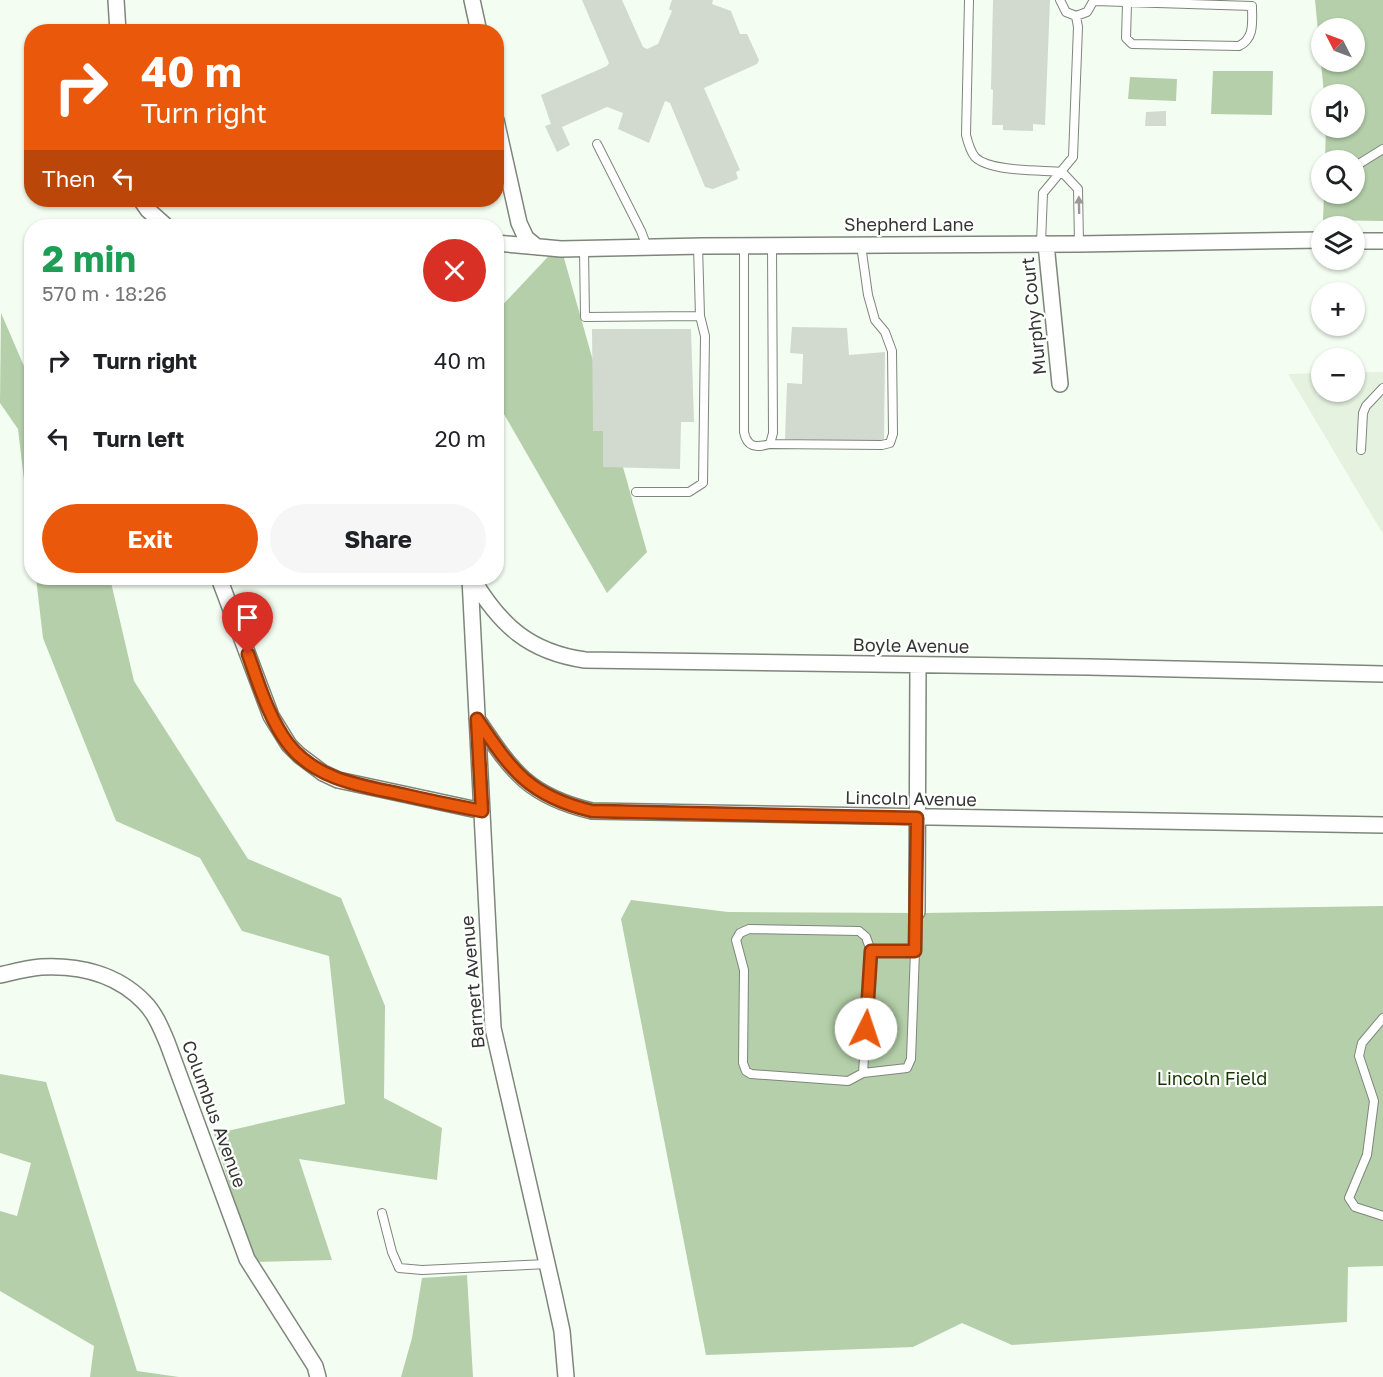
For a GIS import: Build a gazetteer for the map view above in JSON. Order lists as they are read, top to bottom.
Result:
{
  "streets": {
    "street": [
      "Shepherd Lane",
      "Murphy Court",
      "Boyle Avenue",
      "Lincoln Avenue",
      "Barnert Avenue",
      "Columbus Avenue"
    ]
  },
  "crossings": [
    ["Shepherd Lane", "Murphy Court"],
    ["Lincoln Avenue", "Barnert Avenue"]
  ],
  "parks": ["Lincoln Field"],
  "north": "top left",
  "page": {
    "map_buttons": ["+", "−"],
    "turn": ["40 m", "Turn right"],
    "then": "Then",
    "heading": ["2 min", "570 m · 18:26"],
    "list": [
      {
        "name": "Turn right",
        "value": "40 m"
      },
      {
        "name": "Turn left",
        "value": "20 m"
      }
    ],
    "buttons": ["Exit", "Share"]
  }
}
